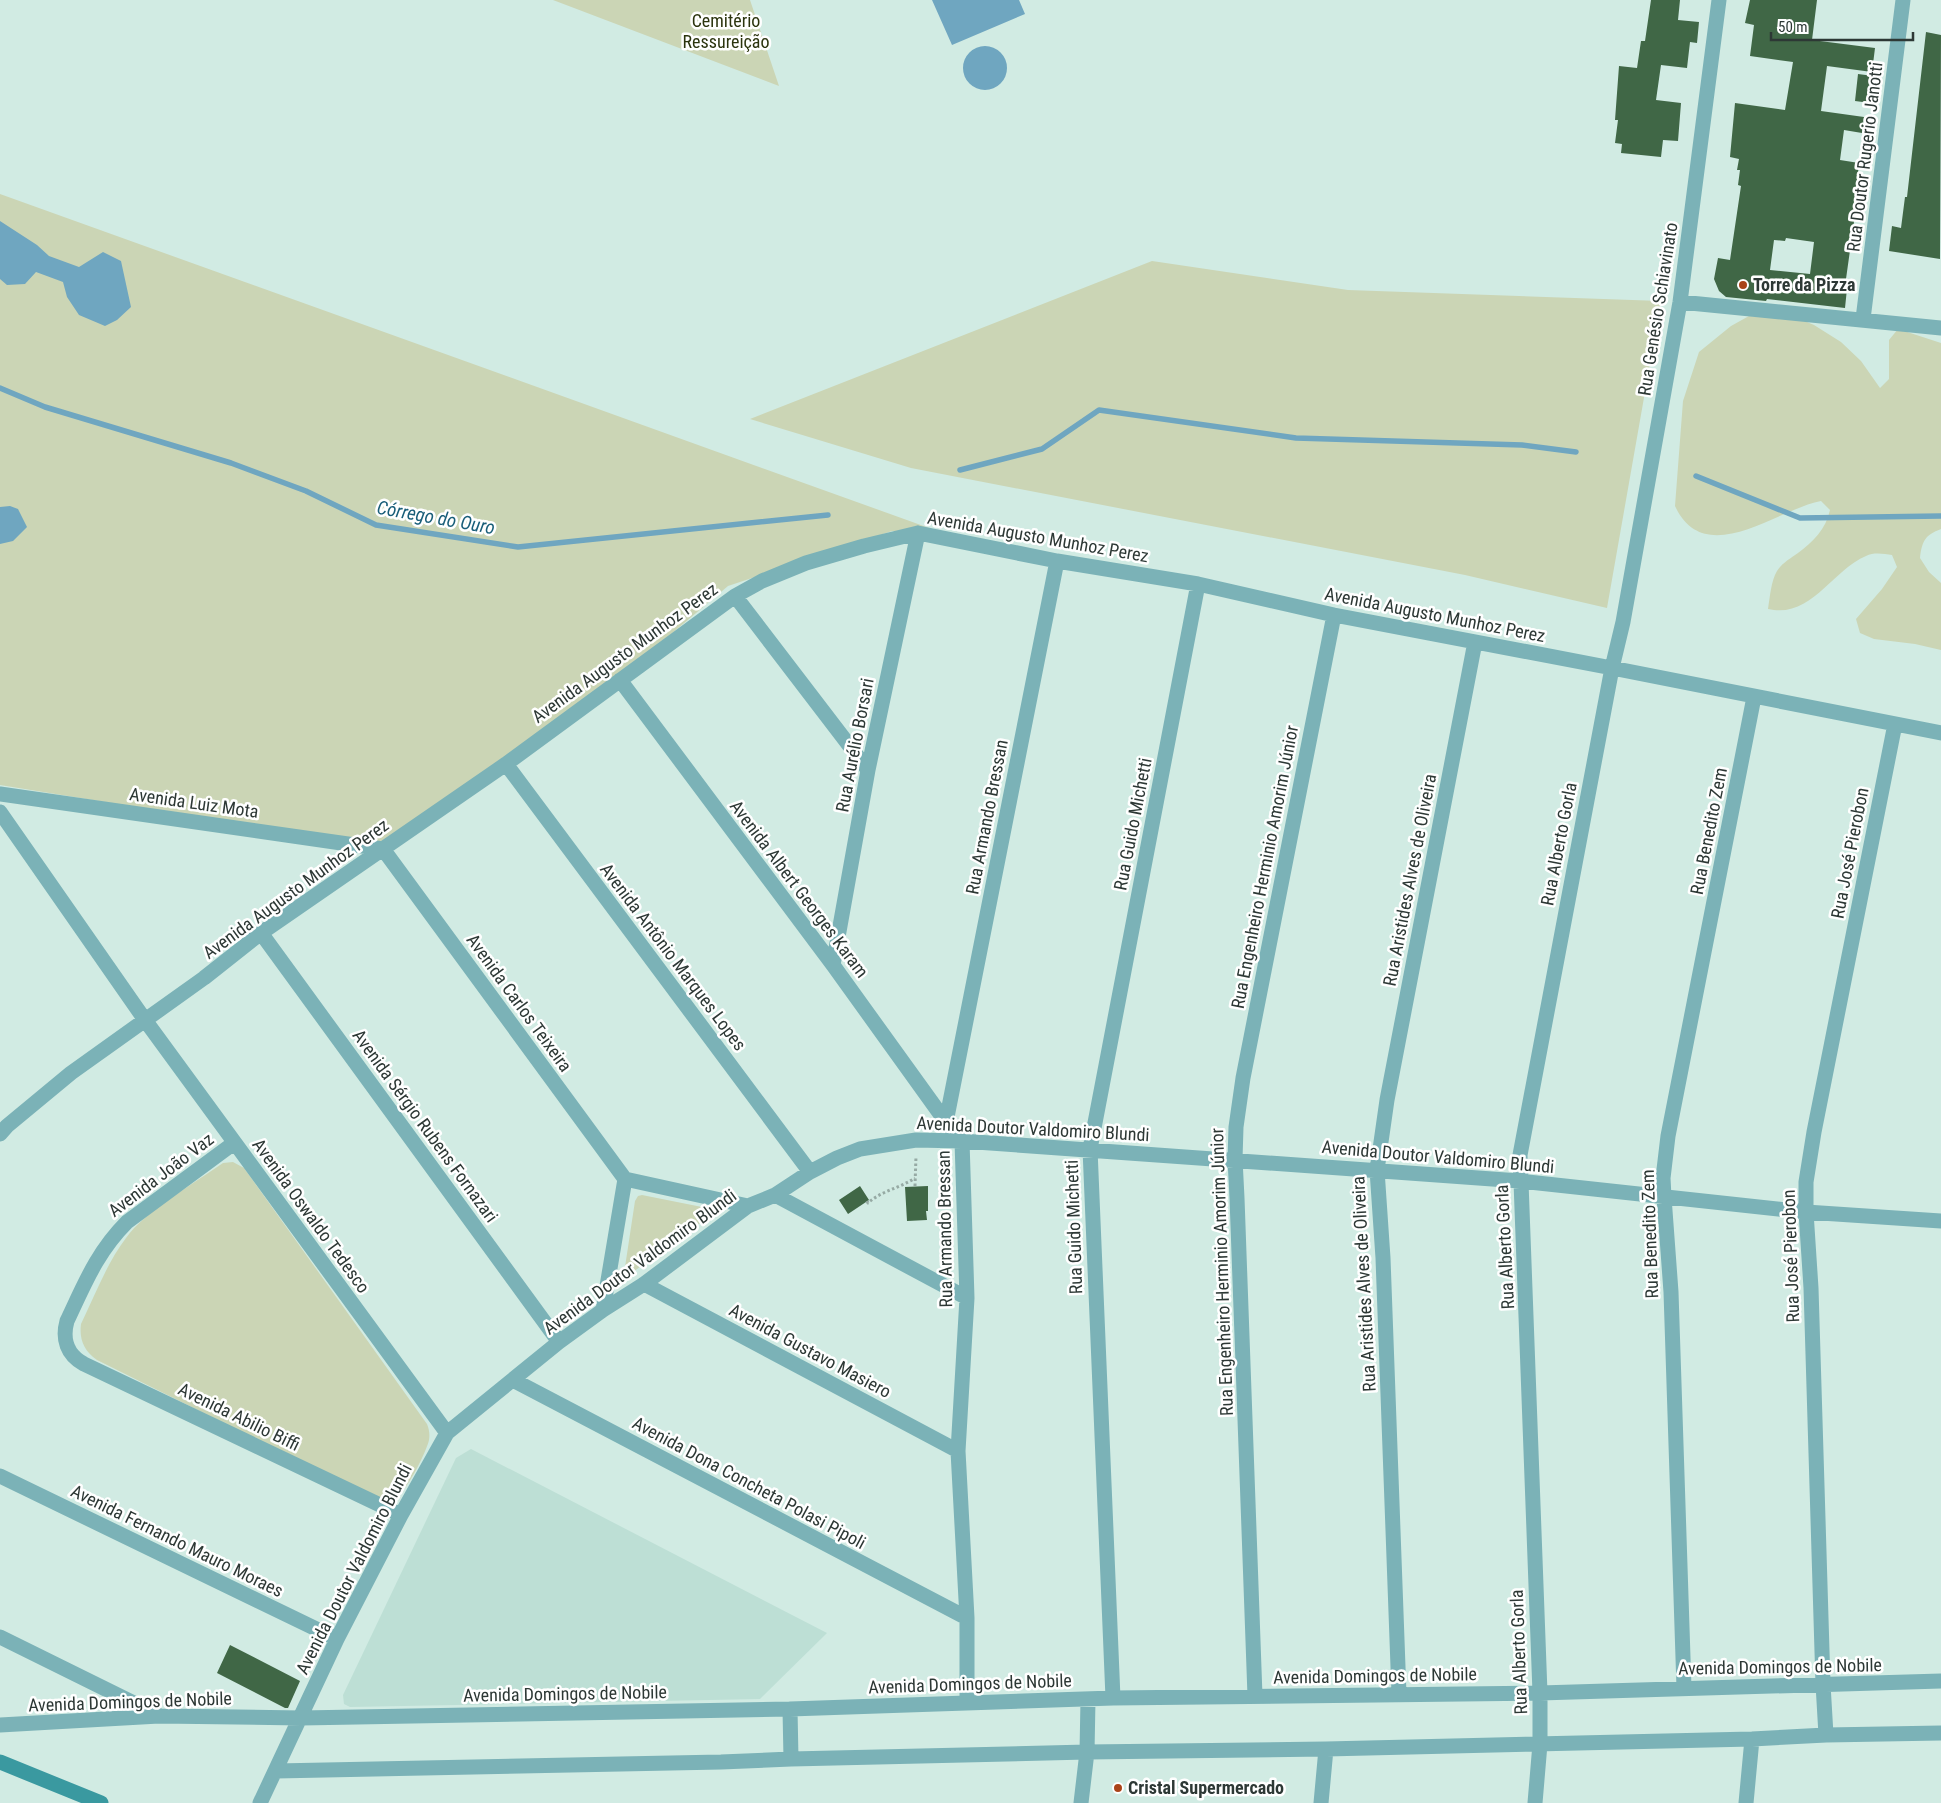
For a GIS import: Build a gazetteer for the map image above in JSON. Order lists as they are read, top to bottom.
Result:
{
  "streets": {
    "street": [
      "Rua Doutor Rugerio Janotti",
      "Rua Genésio Schiavinato",
      "Avenida Augusto Munhoz Perez",
      "Rua Aurélio Borsari",
      "Avenida Luiz Mota",
      "Rua Armando Bressan",
      "Rua Guido Michetti",
      "Rua Benedito Zem",
      "Rua Alberto Gorla",
      "Rua José Pierobon",
      "Rua Engenheiro Herminio Amorim Júnior",
      "Rua Aristides Alves de Oliveira",
      "Avenida Albert Georges Karam",
      "Avenida Antônio Marques Lopes",
      "Avenida Carlos Teixeira",
      "Avenida Sérgio Rubens Fornazari",
      "Avenida Doutor Valdomiro Blundi",
      "Avenida João Vaz",
      "Avenida Oswaldo Tedesco",
      "Avenida Gustavo Masiero",
      "Avenida Abilio Biffi",
      "Avenida Dona Concheta Polasi Pipoli",
      "Avenida Fernando Mauro Moraes",
      "Avenida Domingos de Nobile"
    ]
  },
  "crossings": [
    ["Rua Genésio Schiavinato", "Avenida Augusto Munhoz Perez"],
    ["Rua Genésio Schiavinato", "Rua Alberto Gorla"],
    ["Avenida Augusto Munhoz Perez", "Rua Aurélio Borsari"],
    ["Avenida Augusto Munhoz Perez", "Avenida Luiz Mota"],
    ["Avenida Augusto Munhoz Perez", "Rua Armando Bressan"],
    ["Avenida Augusto Munhoz Perez", "Rua Guido Michetti"],
    ["Avenida Augusto Munhoz Perez", "Rua Benedito Zem"],
    ["Avenida Augusto Munhoz Perez", "Rua Alberto Gorla"],
    ["Avenida Augusto Munhoz Perez", "Rua José Pierobon"],
    ["Avenida Augusto Munhoz Perez", "Rua Engenheiro Herminio Amorim Júnior"],
    ["Avenida Augusto Munhoz Perez", "Rua Aristides Alves de Oliveira"],
    ["Avenida Augusto Munhoz Perez", "Avenida Albert Georges Karam"],
    ["Avenida Augusto Munhoz Perez", "Avenida Antônio Marques Lopes"],
    ["Avenida Augusto Munhoz Perez", "Avenida Carlos Teixeira"],
    ["Avenida Augusto Munhoz Perez", "Avenida Sérgio Rubens Fornazari"],
    ["Avenida Augusto Munhoz Perez", "Avenida Oswaldo Tedesco"],
    ["Rua Aurélio Borsari", "Avenida Albert Georges Karam"],
    ["Avenida Luiz Mota", "Avenida Carlos Teixeira"],
    ["Rua Armando Bressan", "Avenida Albert Georges Karam"],
    ["Rua Armando Bressan", "Avenida Doutor Valdomiro Blundi"],
    ["Rua Armando Bressan", "Avenida Gustavo Masiero"],
    ["Rua Armando Bressan", "Avenida Dona Concheta Polasi Pipoli"],
    ["Rua Armando Bressan", "Avenida Domingos de Nobile"],
    ["Rua Guido Michetti", "Avenida Doutor Valdomiro Blundi"],
    ["Rua Guido Michetti", "Avenida Domingos de Nobile"],
    ["Rua Benedito Zem", "Avenida Doutor Valdomiro Blundi"],
    ["Rua Benedito Zem", "Avenida Domingos de Nobile"],
    ["Rua Alberto Gorla", "Avenida Doutor Valdomiro Blundi"],
    ["Rua Alberto Gorla", "Avenida Domingos de Nobile"],
    ["Rua José Pierobon", "Avenida Doutor Valdomiro Blundi"],
    ["Rua José Pierobon", "Avenida Domingos de Nobile"],
    ["Rua Engenheiro Herminio Amorim Júnior", "Avenida Doutor Valdomiro Blundi"],
    ["Rua Engenheiro Herminio Amorim Júnior", "Avenida Domingos de Nobile"],
    ["Rua Aristides Alves de Oliveira", "Avenida Doutor Valdomiro Blundi"],
    ["Rua Aristides Alves de Oliveira", "Avenida Domingos de Nobile"],
    ["Avenida Antônio Marques Lopes", "Avenida Doutor Valdomiro Blundi"],
    ["Avenida Sérgio Rubens Fornazari", "Avenida Doutor Valdomiro Blundi"],
    ["Avenida Doutor Valdomiro Blundi", "Avenida Oswaldo Tedesco"],
    ["Avenida Doutor Valdomiro Blundi", "Avenida Gustavo Masiero"],
    ["Avenida Doutor Valdomiro Blundi", "Avenida Abilio Biffi"],
    ["Avenida Doutor Valdomiro Blundi", "Avenida Dona Concheta Polasi Pipoli"],
    ["Avenida Doutor Valdomiro Blundi", "Avenida Fernando Mauro Moraes"],
    ["Avenida Doutor Valdomiro Blundi", "Avenida Domingos de Nobile"],
    ["Avenida João Vaz", "Avenida Oswaldo Tedesco"],
    ["Avenida João Vaz", "Avenida Abilio Biffi"]
  ],
  "water": ["Córrego do Ouro"],
  "parks": ["Cemitério Ressureição"],
  "places": ["Torre da Pizza", "Cristal Supermercado"],
  "scale_bar": "50 m"
}
